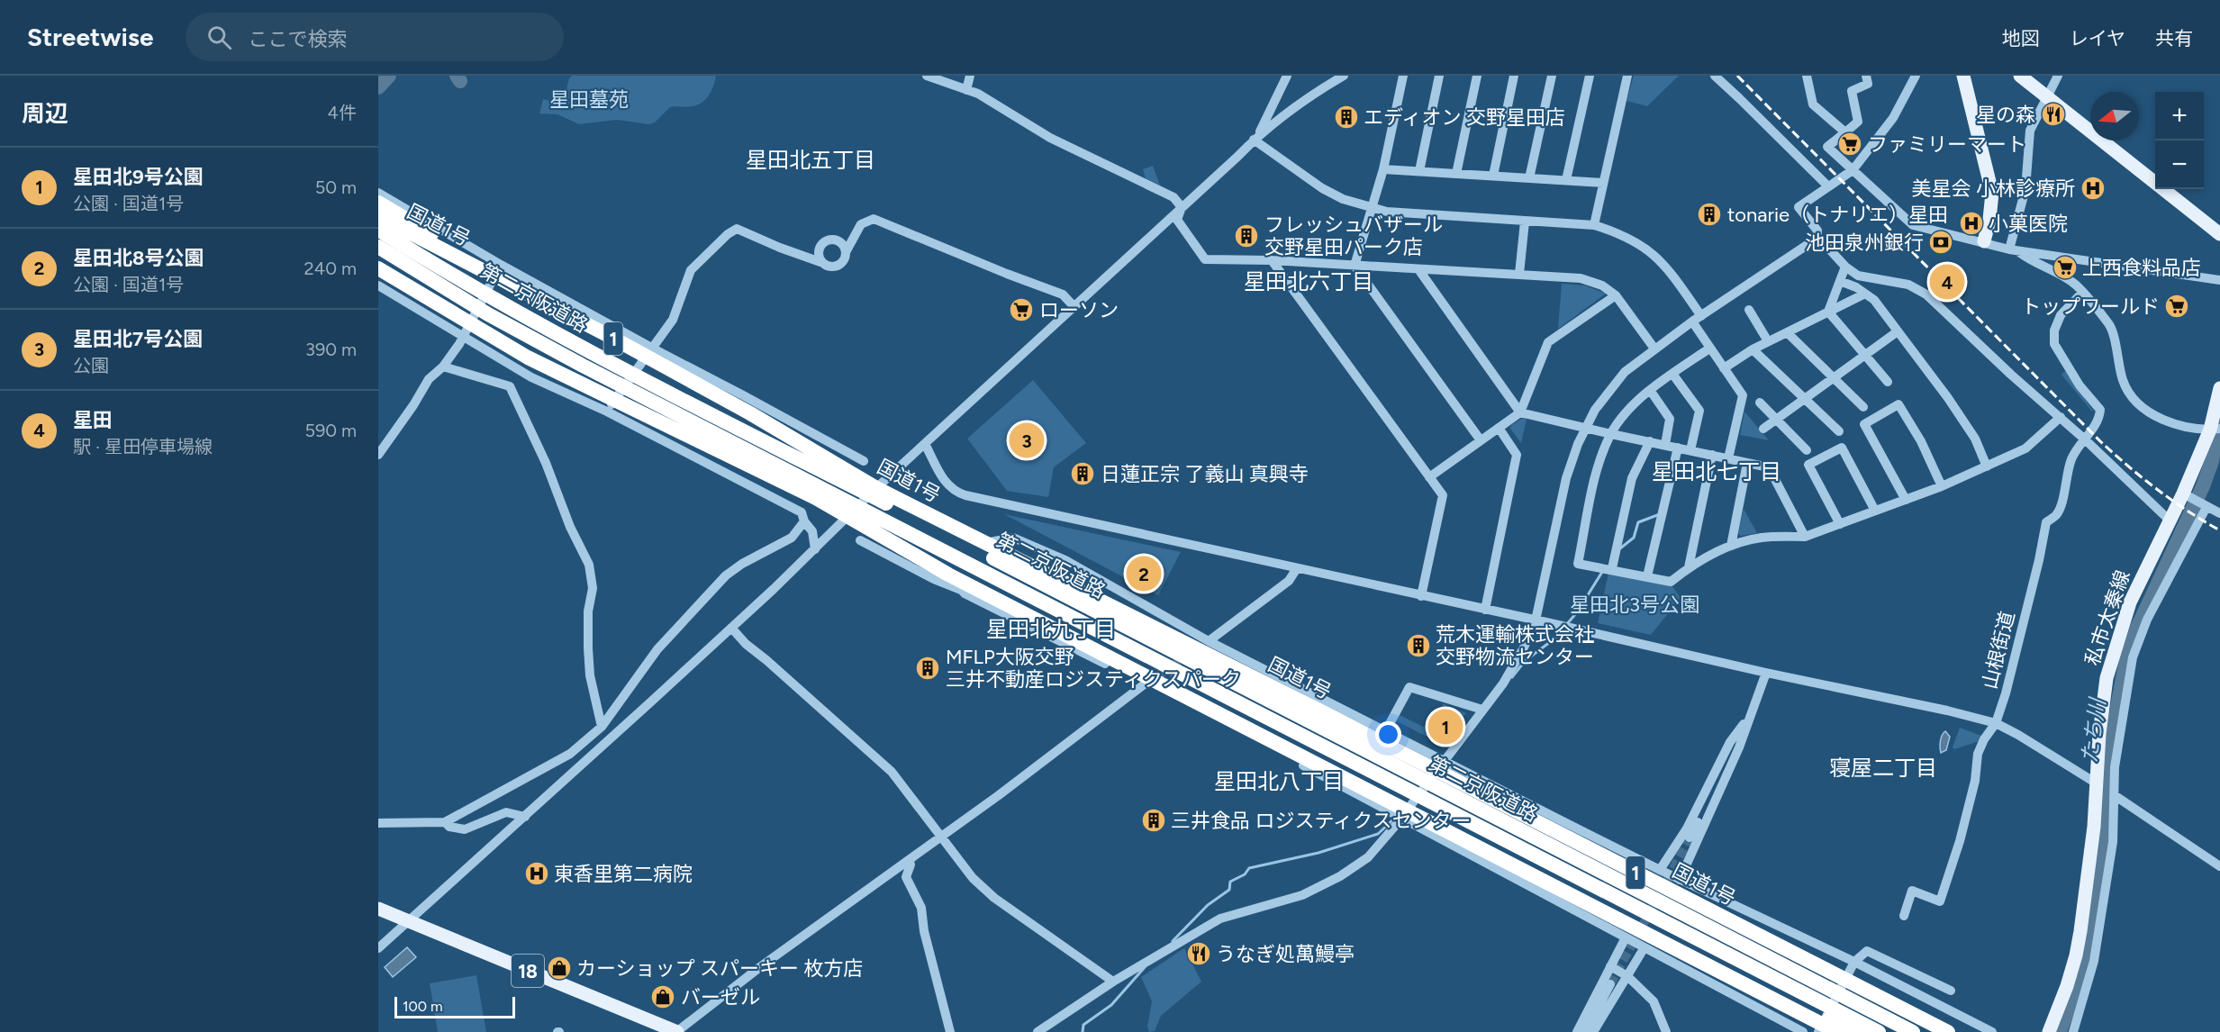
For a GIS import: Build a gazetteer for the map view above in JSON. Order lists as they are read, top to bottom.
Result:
{
  "streets": {
    "highway": ["国道1号", "第二京阪道路", "1"],
    "main road": ["私市太秦線", "18"],
    "street": ["山根街道"]
  },
  "crossings": [
    ["国道1号", "第二京阪道路"]
  ],
  "districts": [
    "星田北五丁目",
    "星田北六丁目",
    "星田北七丁目",
    "星田北九丁目",
    "寝屋二丁目",
    "星田北八丁目"
  ],
  "water": ["たち川"],
  "parks": ["星田墓苑", "星田北3号公園"],
  "places": {
    "restaurant": ["星の森", "うなぎ処萬鰻亭"],
    "building": [
      "エディオン 交野星田店",
      "tonarie（トナリエ）星田",
      "フレッシュバザール 交野星田パーク店",
      "日蓮正宗 了義山 真興寺",
      "荒木運輸株式会社 交野物流センター",
      "MFLP大阪交野 三井不動産ロジスティクスパーク",
      "三井食品 ロジスティクスセンター"
    ],
    "supermarket": [
      "ファミリーマート",
      "上西食料品店",
      "トップワールド",
      "ローソン"
    ],
    "hospital": ["美星会 小林診療所", "小菓医院", "東香里第二病院"],
    "bank": ["池田泉州銀行"],
    "shop": ["カーショップ スパーキー 枚方店", "バーゼル"]
  },
  "scale_bar": "100 m",
  "north": "left",
  "page": {
    "header": "Streetwise",
    "search": "ここで検索",
    "nav": ["地図", "レイヤ", "共有"],
    "heading": ["周辺", "4件"],
    "map_buttons": ["+", "−"],
    "list": [
      {
        "mark": "1",
        "name": "星田北9号公園",
        "note": "公園 · 国道1号",
        "value": "50 m"
      },
      {
        "mark": "2",
        "name": "星田北8号公園",
        "note": "公園 · 国道1号",
        "value": "240 m"
      },
      {
        "mark": "3",
        "name": "星田北7号公園",
        "note": "公園",
        "value": "390 m"
      },
      {
        "mark": "4",
        "name": "星田",
        "note": "駅 · 星田停車場線",
        "value": "590 m"
      }
    ],
    "pins": [
      "4",
      "3",
      "2",
      "1"
    ],
    "scale": "100 m"
  }
}
